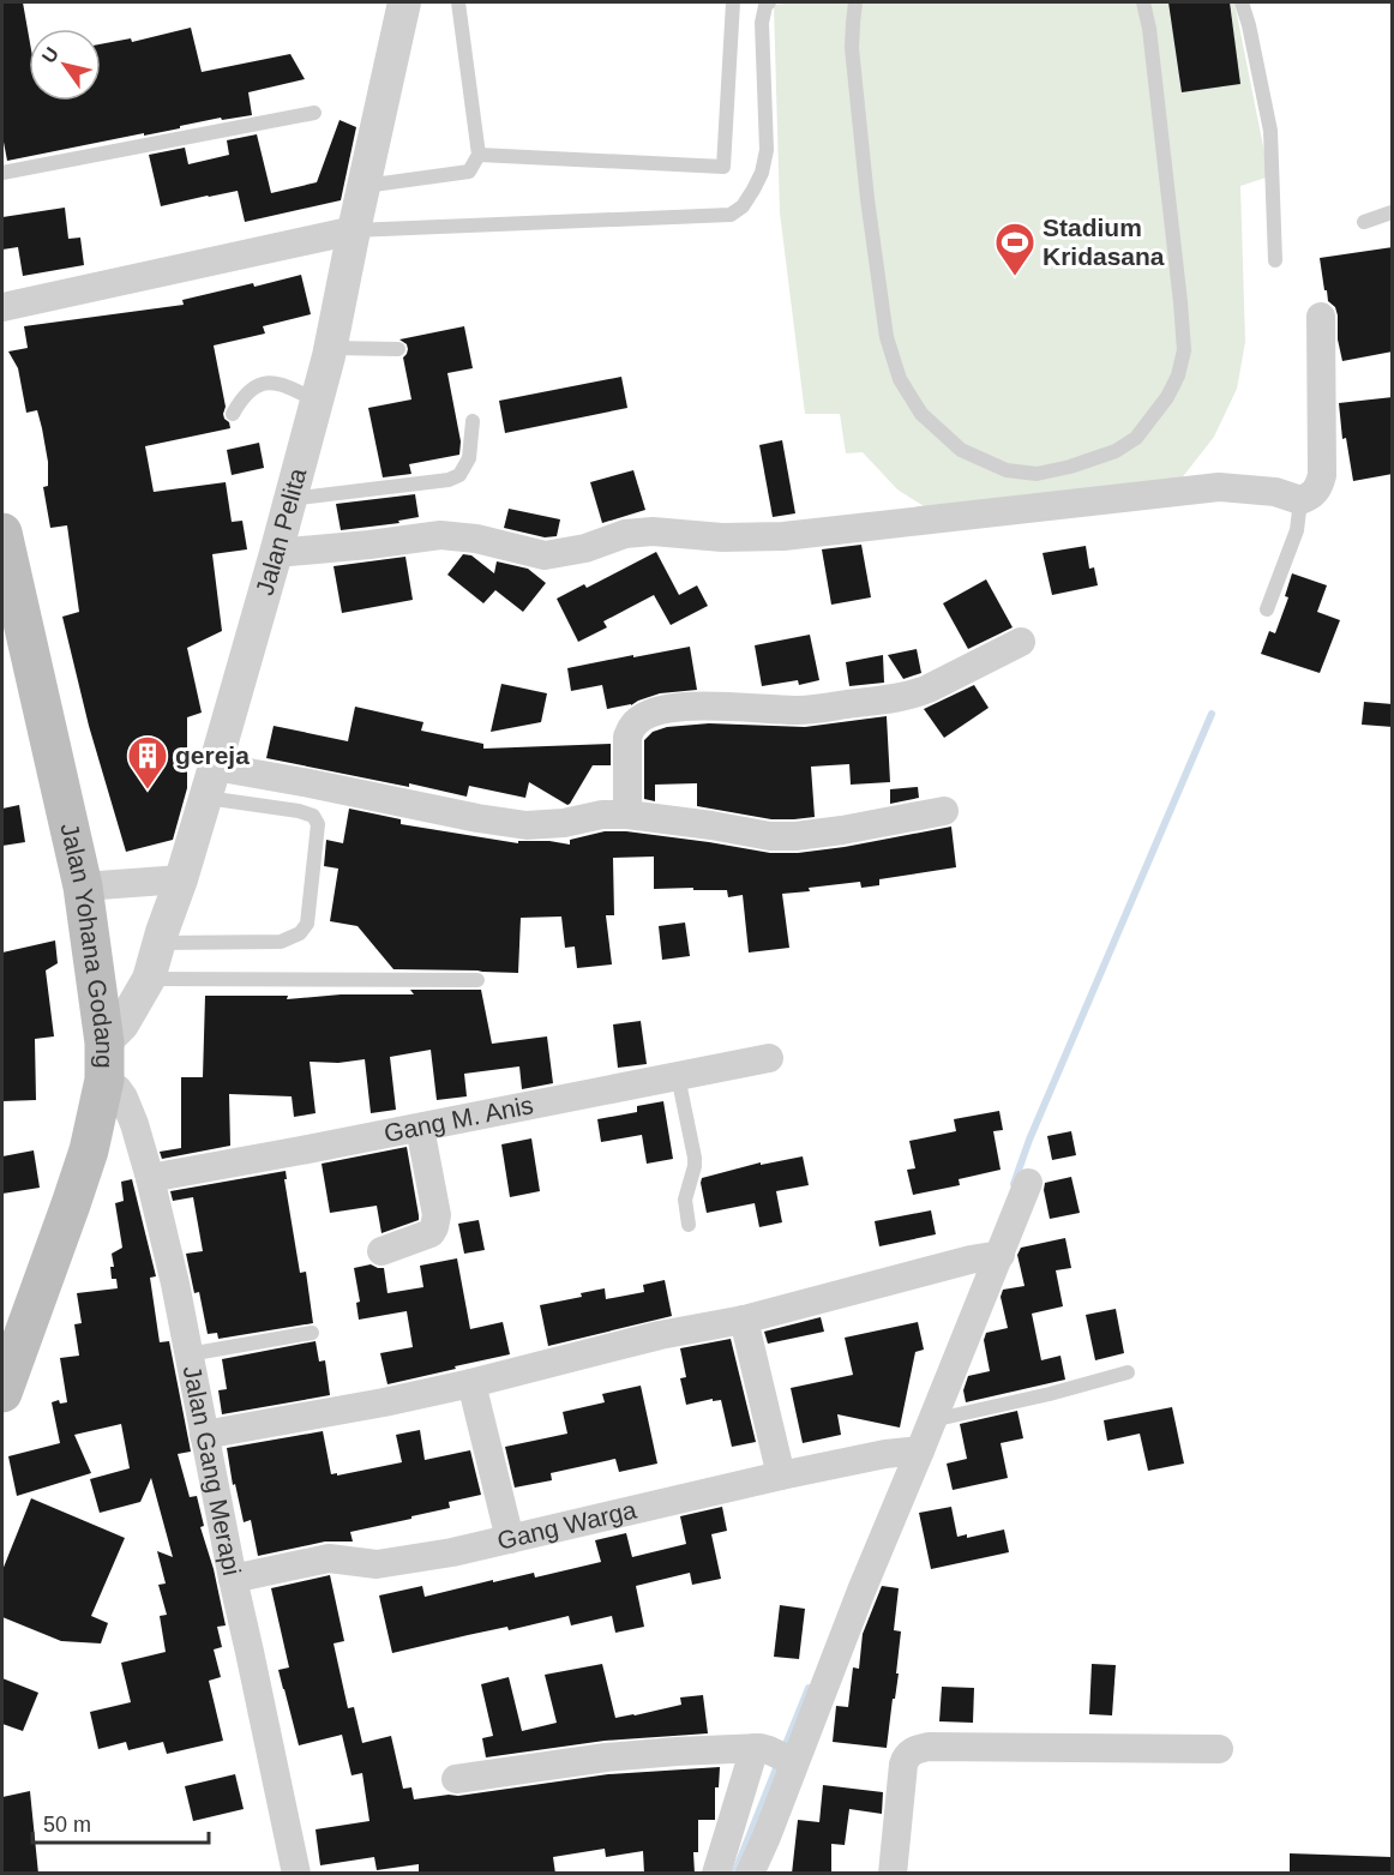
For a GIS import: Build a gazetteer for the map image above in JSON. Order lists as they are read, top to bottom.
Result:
{
  "streets": {
    "main road": ["Jalan Yohana Godang"],
    "street": [
      "Jalan Pelita",
      "Gang M. Anis",
      "Jalan Gang Merapi",
      "Gang Warga"
    ]
  },
  "crossings": [
    ["Jalan Pelita", "Jalan Yohana Godang"],
    ["Jalan Pelita", "Jalan Gang Merapi"],
    ["Jalan Yohana Godang", "Jalan Gang Merapi"],
    ["Gang M. Anis", "Jalan Gang Merapi"],
    ["Jalan Gang Merapi", "Gang Warga"]
  ],
  "places": {
    "sports": ["Stadium Kridasana"],
    "building": ["gereja"]
  },
  "scale_bar": "50 m",
  "north": "top left"
}
